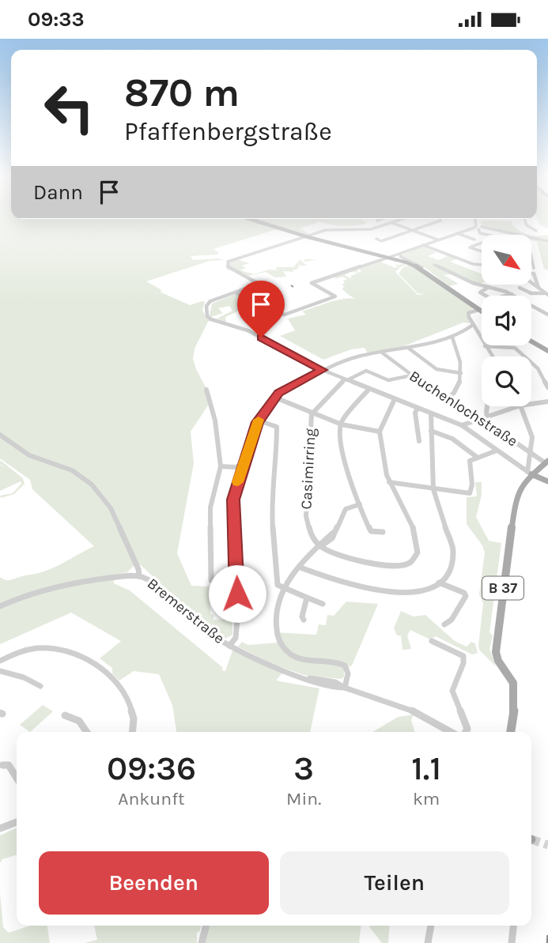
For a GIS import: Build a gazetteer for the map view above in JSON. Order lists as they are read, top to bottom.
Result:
{
  "streets": {
    "main road": ["B 37"],
    "street": ["Buchenlochstraße", "Casimirring", "Bremerstraße"]
  },
  "crossings": [
    ["Buchenlochstraße", "B 37"]
  ],
  "north": "bottom right",
  "page": {
    "status": "09:33",
    "turn": ["870 m", "Pfaffenbergstraße"],
    "then": "Dann",
    "eta": [
      "09:36",
      "Ankunft",
      "3",
      "Min.",
      "1.1",
      "km"
    ],
    "buttons": ["Beenden", "Teilen"]
  }
}
